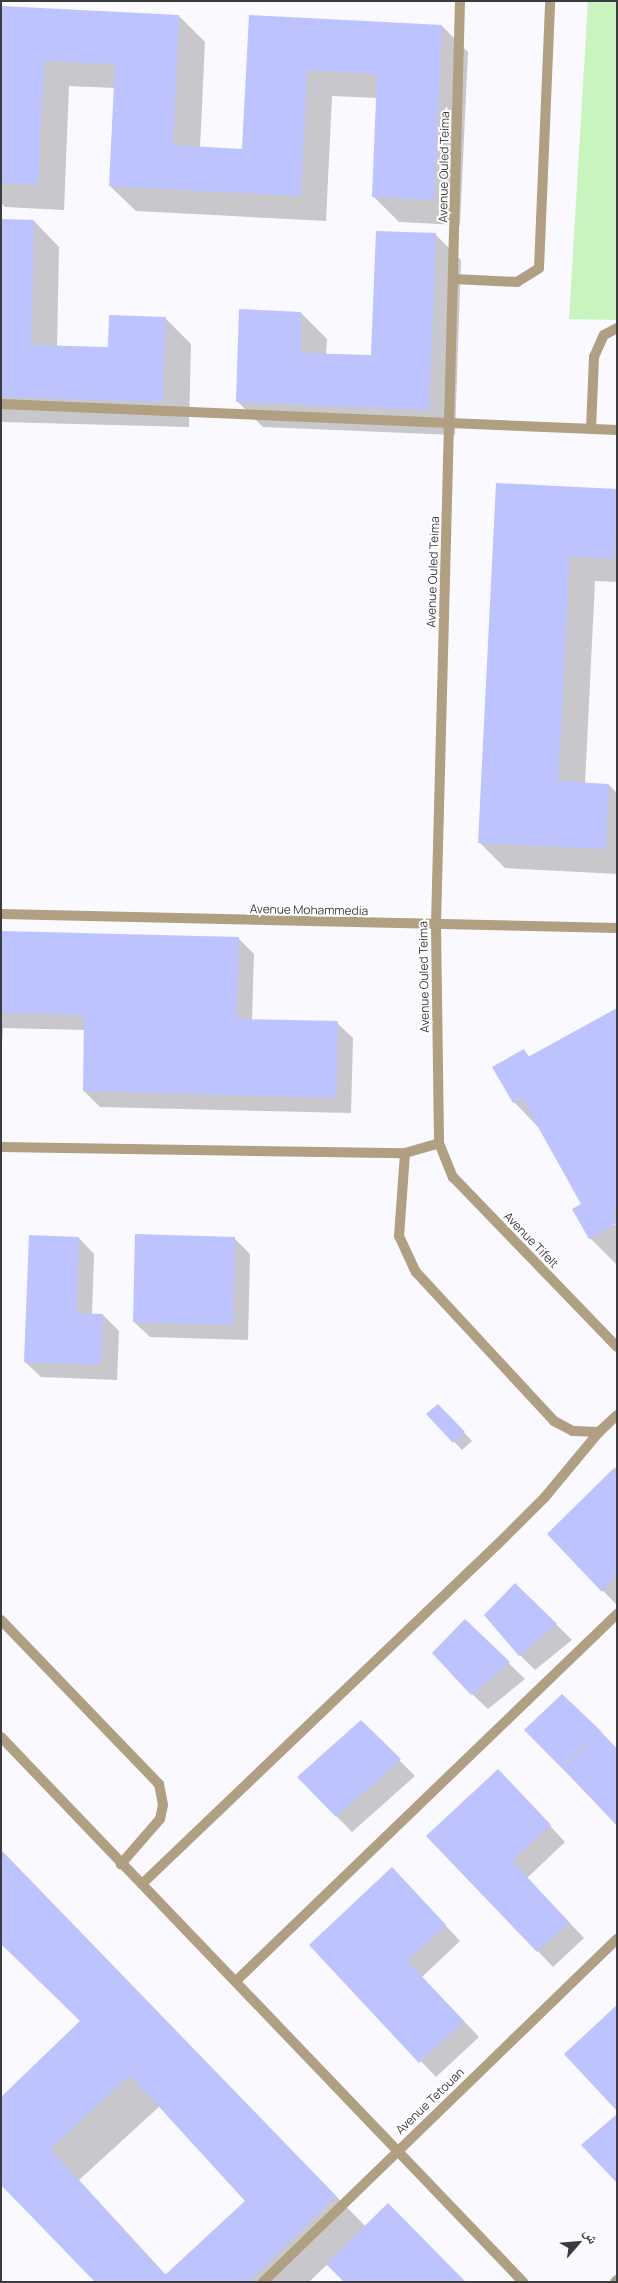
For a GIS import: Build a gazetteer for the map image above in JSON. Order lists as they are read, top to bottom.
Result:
{
  "streets": {
    "street": [
      "Avenue Ouled Teima",
      "Avenue Mohammedia",
      "Avenue Tifelt",
      "Avenue Tetouan"
    ]
  },
  "crossings": [
    ["Avenue Ouled Teima", "Avenue Mohammedia"],
    ["Avenue Ouled Teima", "Avenue Tifelt"]
  ],
  "north": "top right"
}
